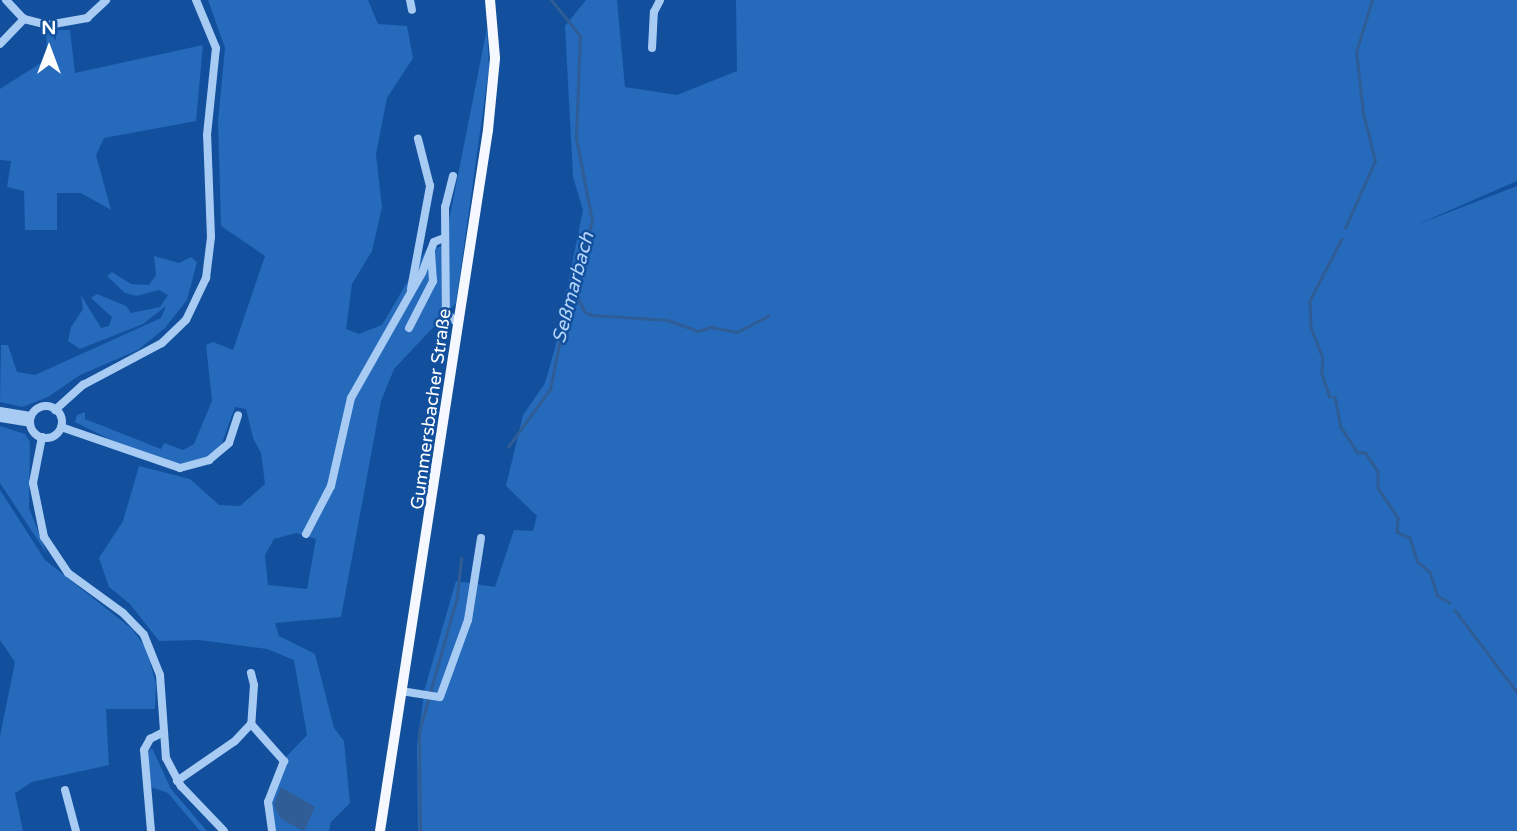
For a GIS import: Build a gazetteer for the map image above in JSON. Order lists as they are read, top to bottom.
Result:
{
  "streets": {
    "main road": ["Gummersbacher Straße"]
  },
  "water": ["Seßmarbach"],
  "north": "top"
}
